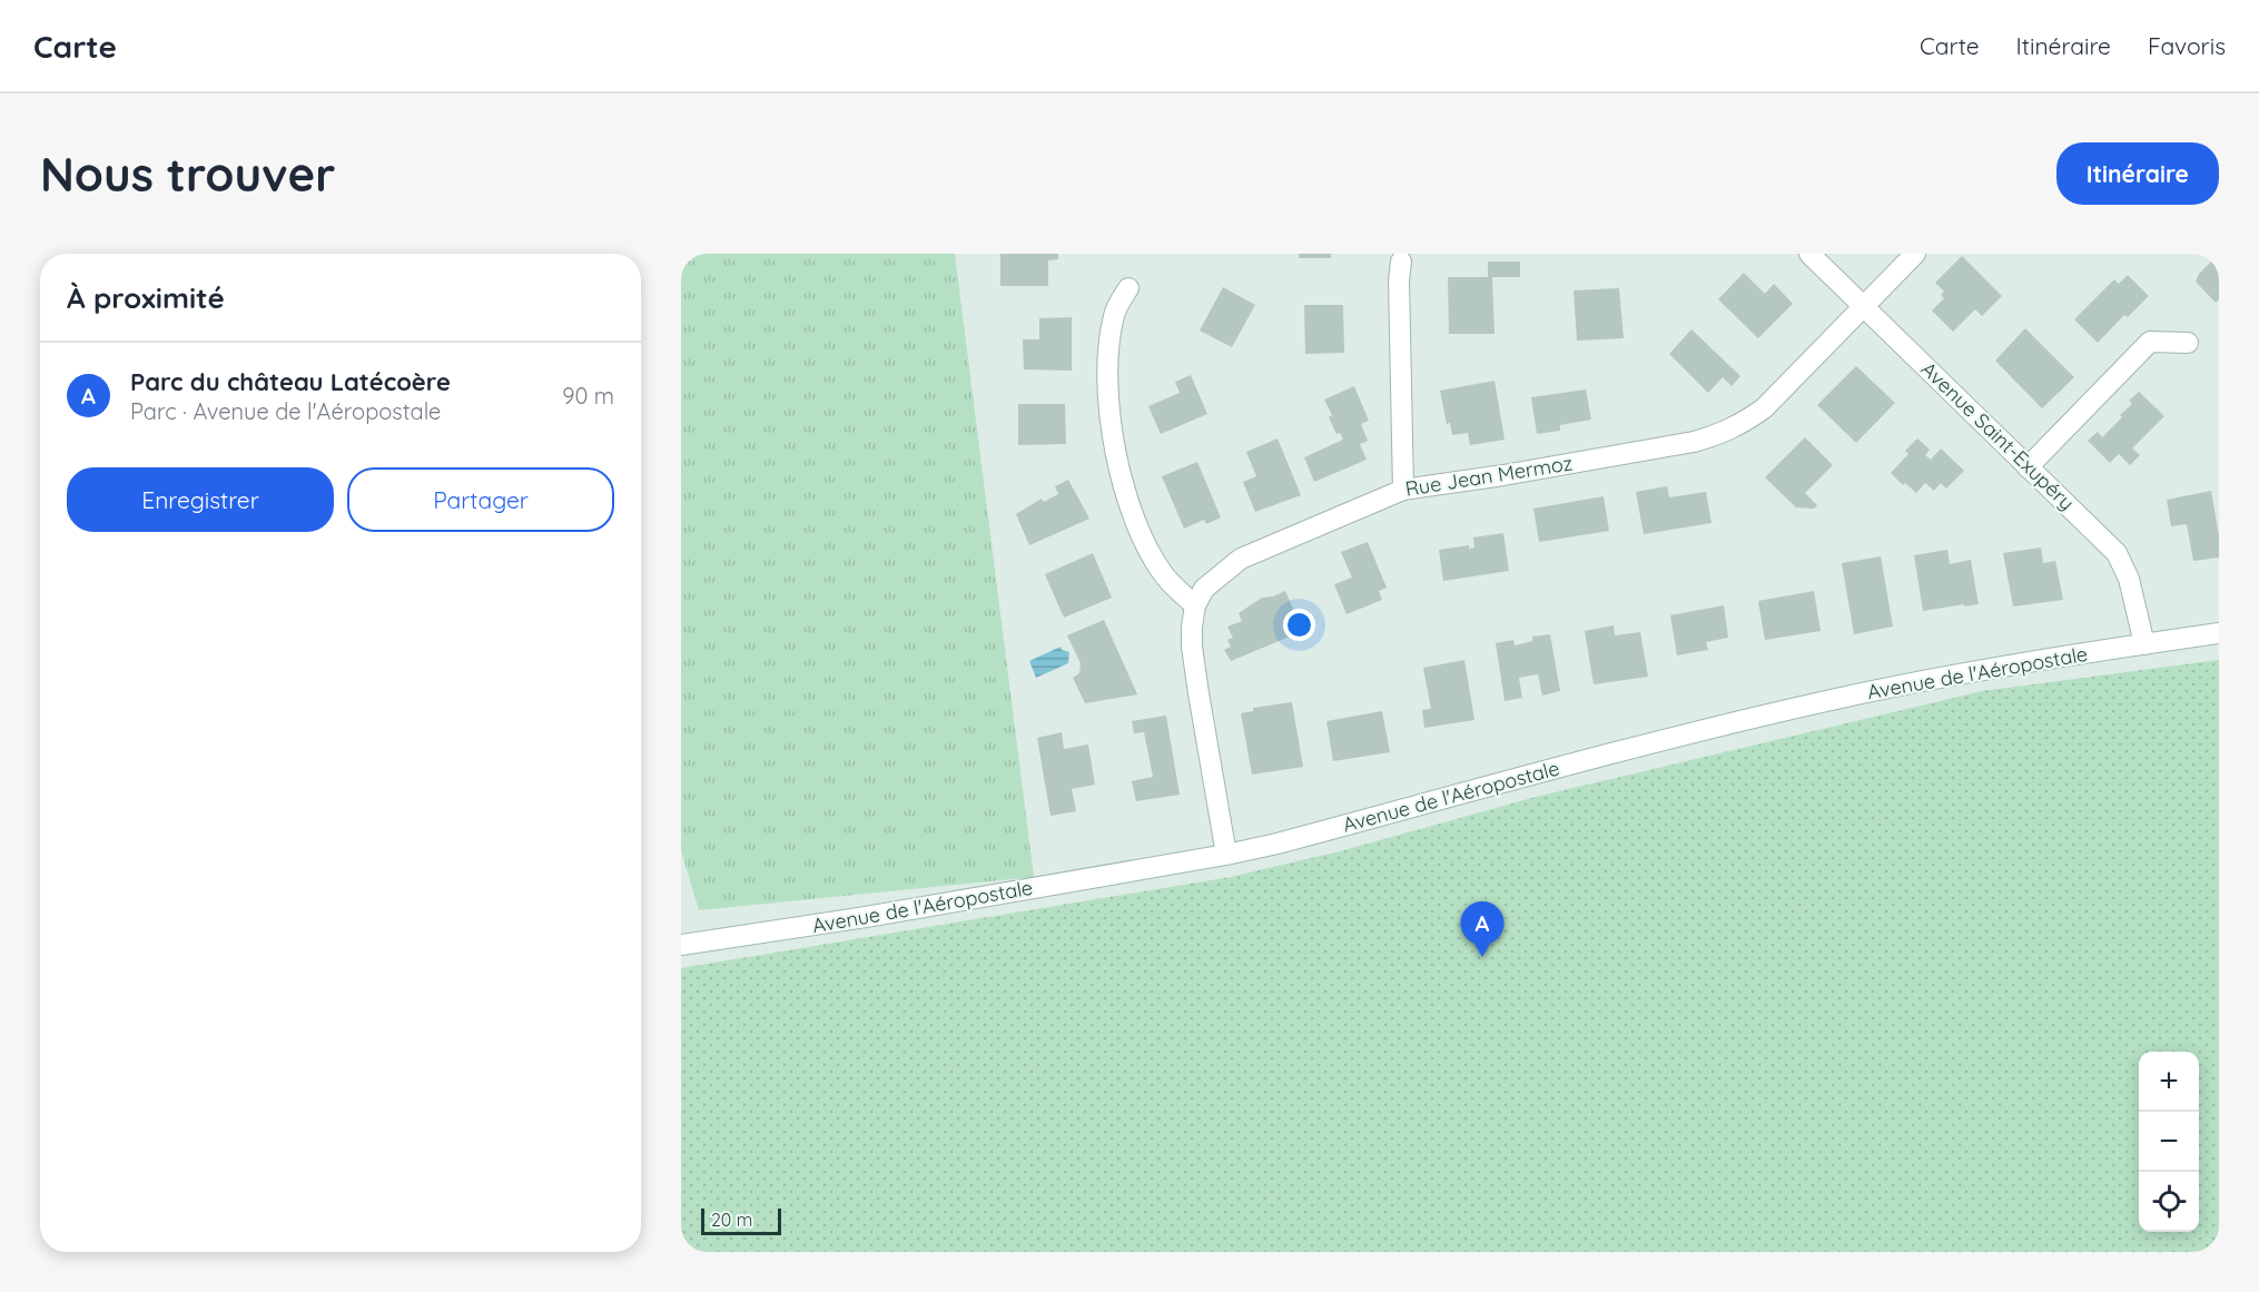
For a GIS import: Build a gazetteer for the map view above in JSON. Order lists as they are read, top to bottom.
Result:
{
  "streets": {
    "street": ["Avenue Saint-Exupéry", "Rue Jean Mermoz", "Avenue de l'Aéropostale"]
  },
  "crossings": [
    ["Avenue Saint-Exupéry", "Rue Jean Mermoz"],
    ["Avenue Saint-Exupéry", "Avenue de l'Aéropostale"]
  ],
  "scale_bar": "20 m",
  "page": {
    "header": "Carte",
    "nav": ["Carte", "Itinéraire", "Favoris"],
    "buttons": [
      "Itinéraire",
      ["Enregistrer", "Partager"]
    ],
    "title": "Nous trouver",
    "heading": "À proximité",
    "list": [
      {
        "mark": "A",
        "name": "Parc du château Latécoère",
        "note": "Parc · Avenue de l'Aéropostale",
        "value": "90 m"
      }
    ],
    "pins": "A",
    "map_buttons": ["+", "−"],
    "scale": "20 m"
  }
}
